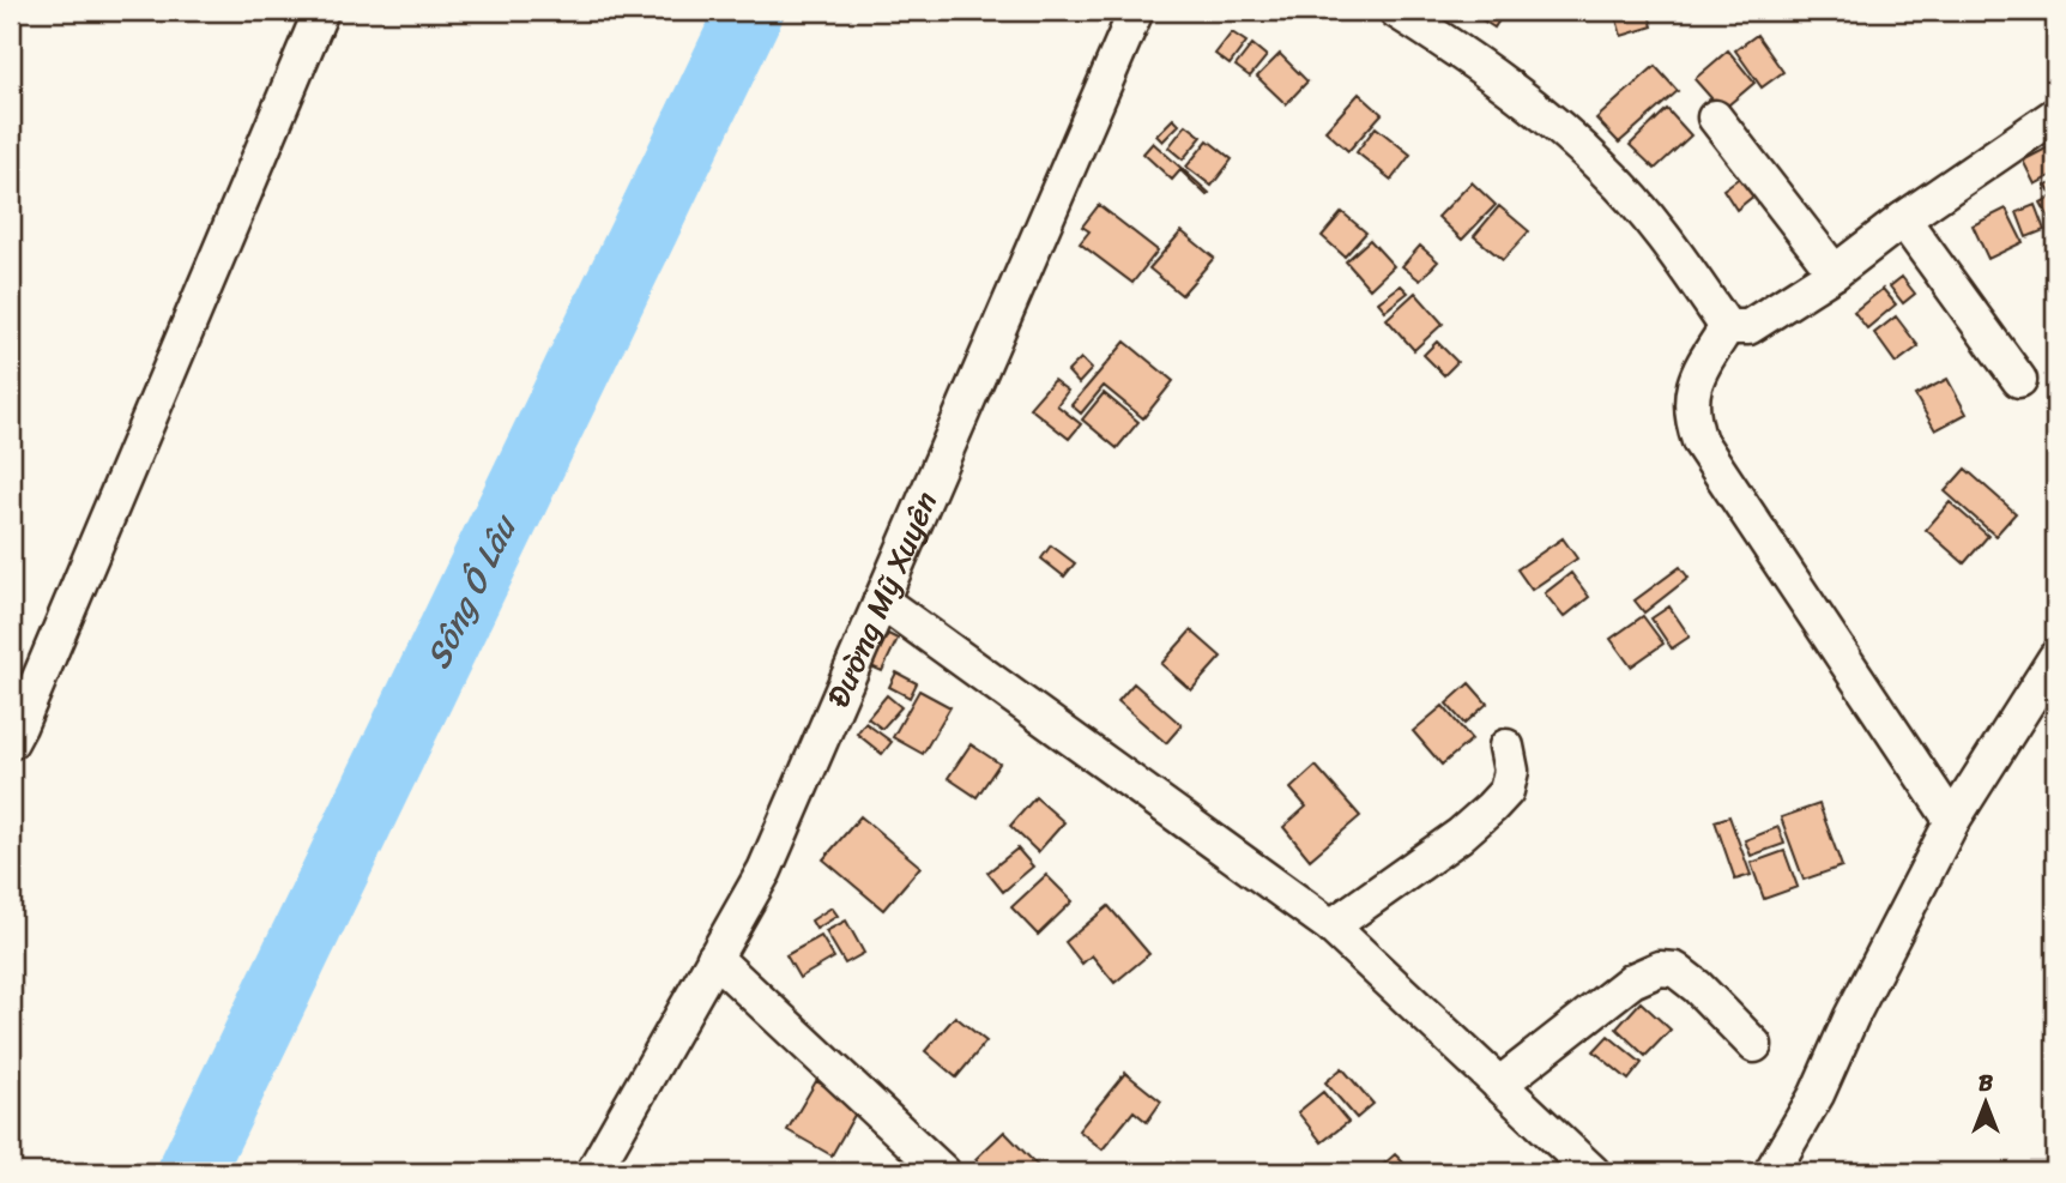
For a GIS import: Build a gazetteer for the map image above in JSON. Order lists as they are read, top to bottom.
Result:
{
  "streets": {
    "street": ["Đường Mỹ Xuyên"]
  },
  "water": ["Sông Ô Lâu"],
  "north": "top"
}
